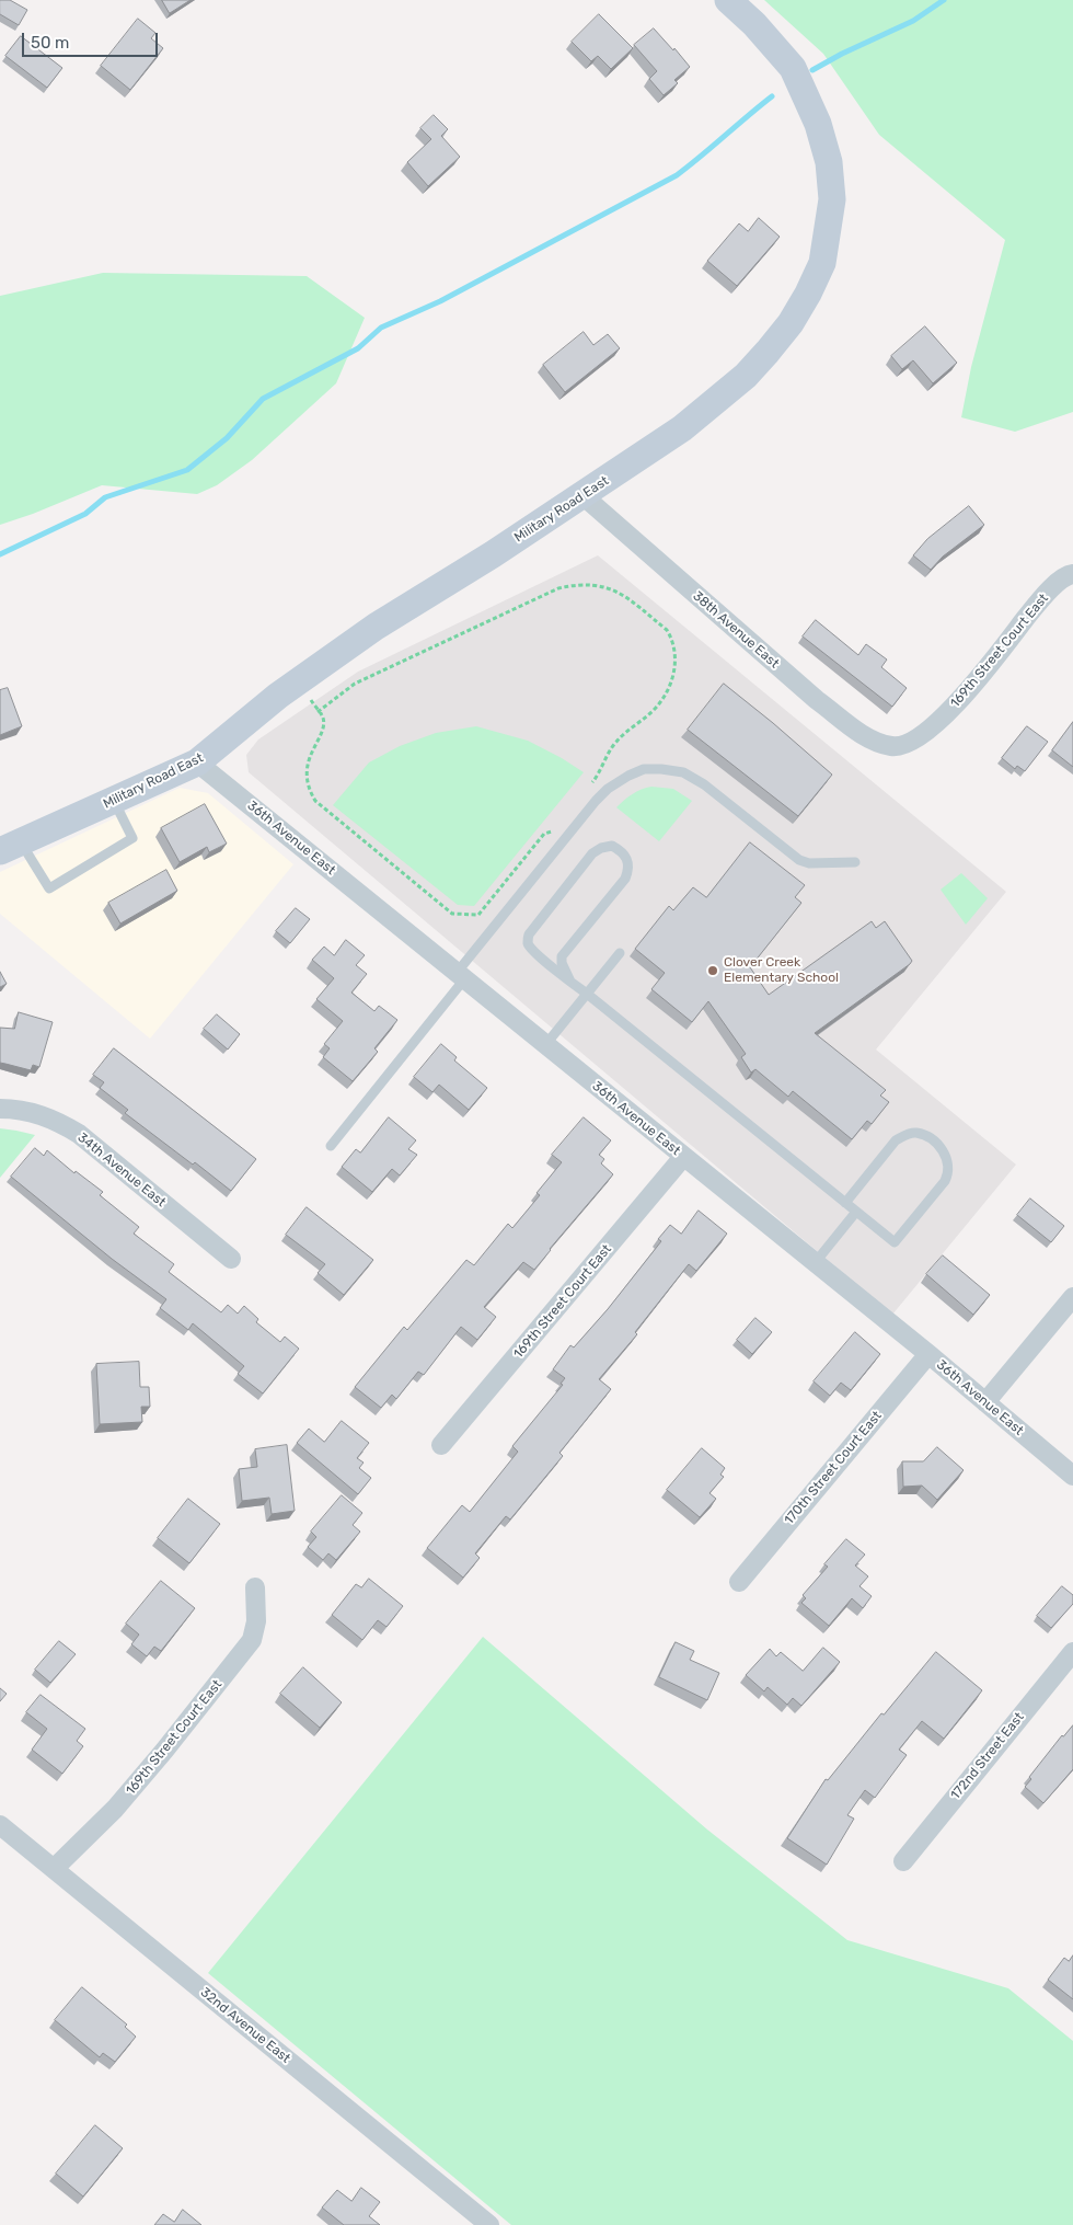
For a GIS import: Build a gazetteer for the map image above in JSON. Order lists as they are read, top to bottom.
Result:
{
  "streets": {
    "street": [
      "Military Road East",
      "38th Avenue East",
      "169th Street Court East",
      "36th Avenue East",
      "34th Avenue East",
      "170th Street Court East",
      "172nd Street East",
      "32nd Avenue East"
    ]
  },
  "crossings": [
    ["Military Road East", "38th Avenue East"],
    ["Military Road East", "36th Avenue East"],
    ["38th Avenue East", "169th Street Court East"],
    ["169th Street Court East", "36th Avenue East"],
    ["169th Street Court East", "32nd Avenue East"],
    ["36th Avenue East", "170th Street Court East"]
  ],
  "places": ["Clover Creek Elementary School"],
  "scale_bar": "50 m"
}
